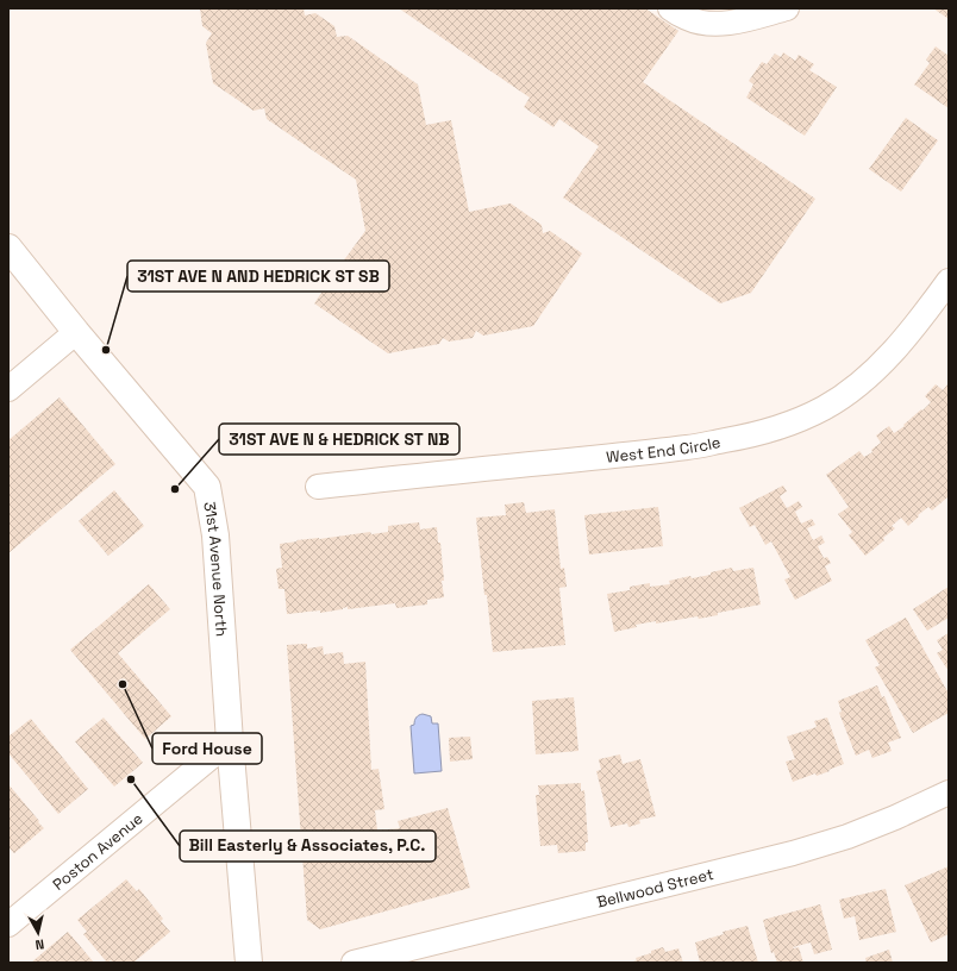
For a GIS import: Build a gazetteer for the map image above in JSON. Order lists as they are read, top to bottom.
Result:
{
  "streets": {
    "main road": ["31st Avenue North"],
    "street": ["West End Circle", "Poston Avenue", "Bellwood Street"]
  },
  "crossings": [
    ["31st Avenue North", "Poston Avenue"]
  ],
  "places": [
    "31ST AVE N AND HEDRICK ST SB",
    "31ST AVE N & HEDRICK ST NB",
    "Ford House",
    "Bill Easterly & Associates, P.C."
  ],
  "north": "bottom"
}
